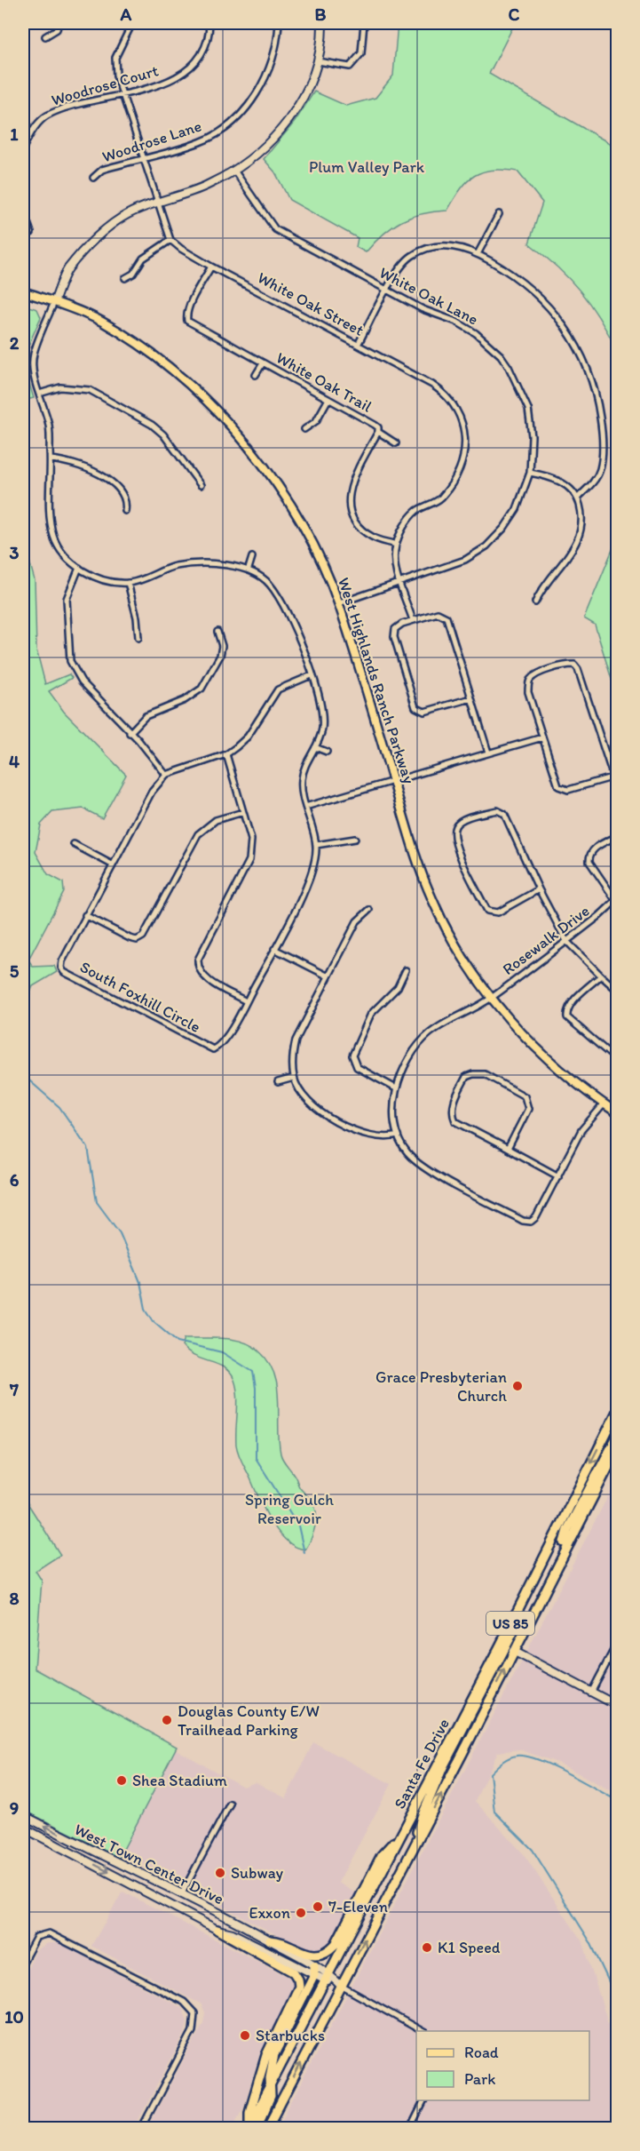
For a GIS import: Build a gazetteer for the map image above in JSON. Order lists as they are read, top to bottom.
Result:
{
  "streets": {
    "highway": ["US 85", "Santa Fe Drive"],
    "main road": ["West Highlands Ranch Parkway"],
    "street": [
      "Woodrose Court",
      "Woodrose Lane",
      "White Oak Lane",
      "White Oak Street",
      "White Oak Trail",
      "Rosewalk Drive",
      "South Foxhill Circle",
      "West Town Center Drive"
    ]
  },
  "crossings": [
    ["White Oak Lane", "White Oak Street"],
    ["White Oak Lane", "West Highlands Ranch Parkway"],
    ["White Oak Street", "White Oak Trail"],
    ["West Highlands Ranch Parkway", "Rosewalk Drive"],
    ["Santa Fe Drive", "West Town Center Drive"]
  ],
  "parks": ["Plum Valley Park", "Spring Gulch Reservoir"],
  "places": [
    "Grace Presbyterian Church",
    "Douglas County E/W Trailhead Parking",
    "Shea Stadium",
    "Subway",
    "7-Eleven",
    "Exxon",
    "K1 Speed",
    "Starbucks"
  ],
  "legend": ["Road", "Park"],
  "grid": {
    "columns": ["A", "B", "C"],
    "rows": [
      "1",
      "2",
      "3",
      "4",
      "5",
      "6",
      "7",
      "8",
      "9",
      "10"
    ]
  }
}
